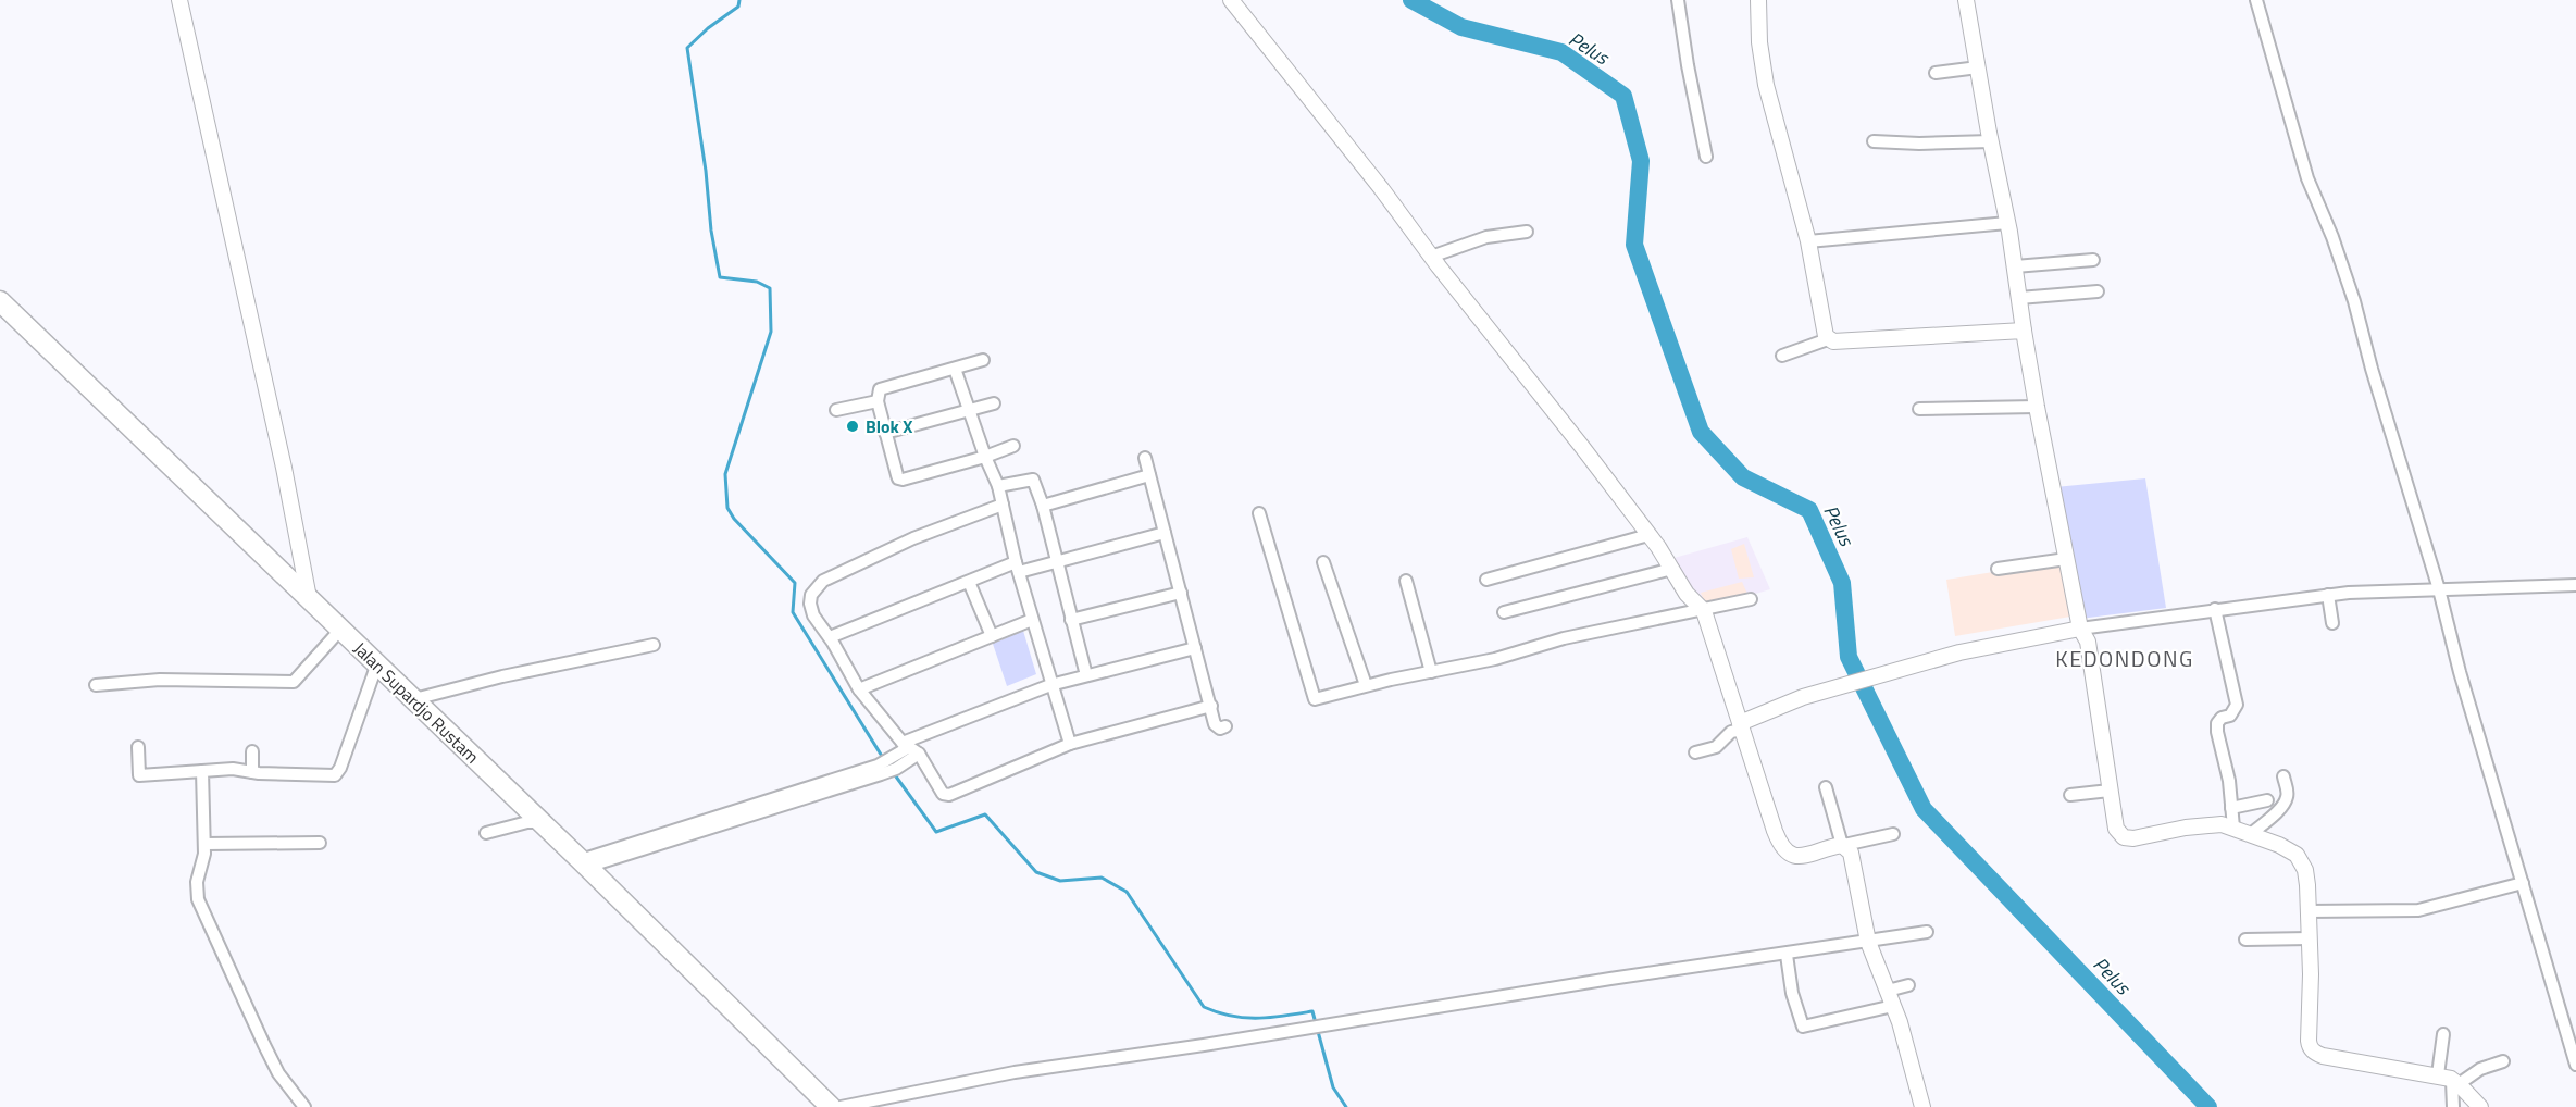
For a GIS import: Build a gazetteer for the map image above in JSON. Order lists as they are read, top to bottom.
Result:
{
  "streets": {
    "highway": ["Jalan Supardjo Rustam"]
  },
  "districts": ["KEDONDONG"],
  "water": ["Pelus"],
  "places": ["Blok X"]
}
